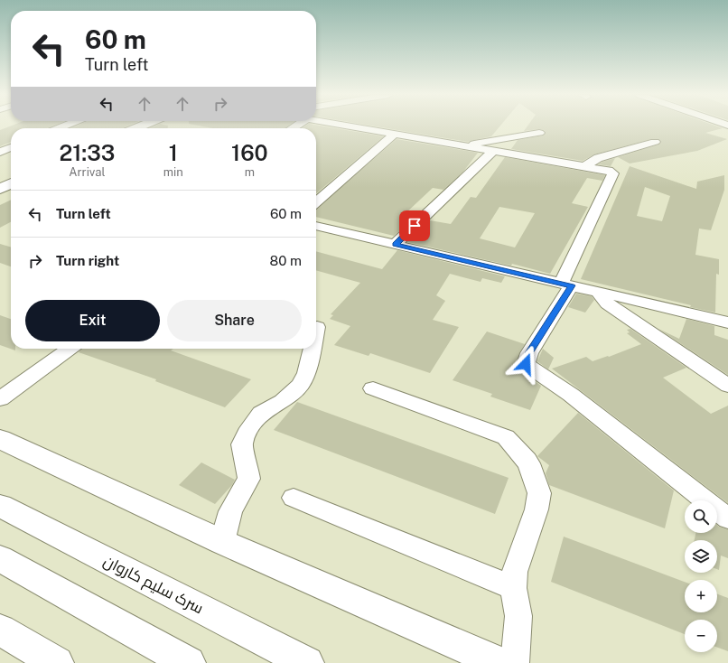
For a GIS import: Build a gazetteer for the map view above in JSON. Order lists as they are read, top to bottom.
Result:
{
  "streets": {
    "main road": ["سرک سلیم کاروان"]
  },
  "page": {
    "turn": ["60 m", "Turn left"],
    "eta": [
      "21:33",
      "Arrival",
      "1",
      "min",
      "160",
      "m"
    ],
    "list": [
      {
        "name": "Turn left",
        "value": "60 m"
      },
      {
        "name": "Turn right",
        "value": "80 m"
      }
    ],
    "buttons": ["Exit", "Share"],
    "map_buttons": ["+", "−"]
  }
}
